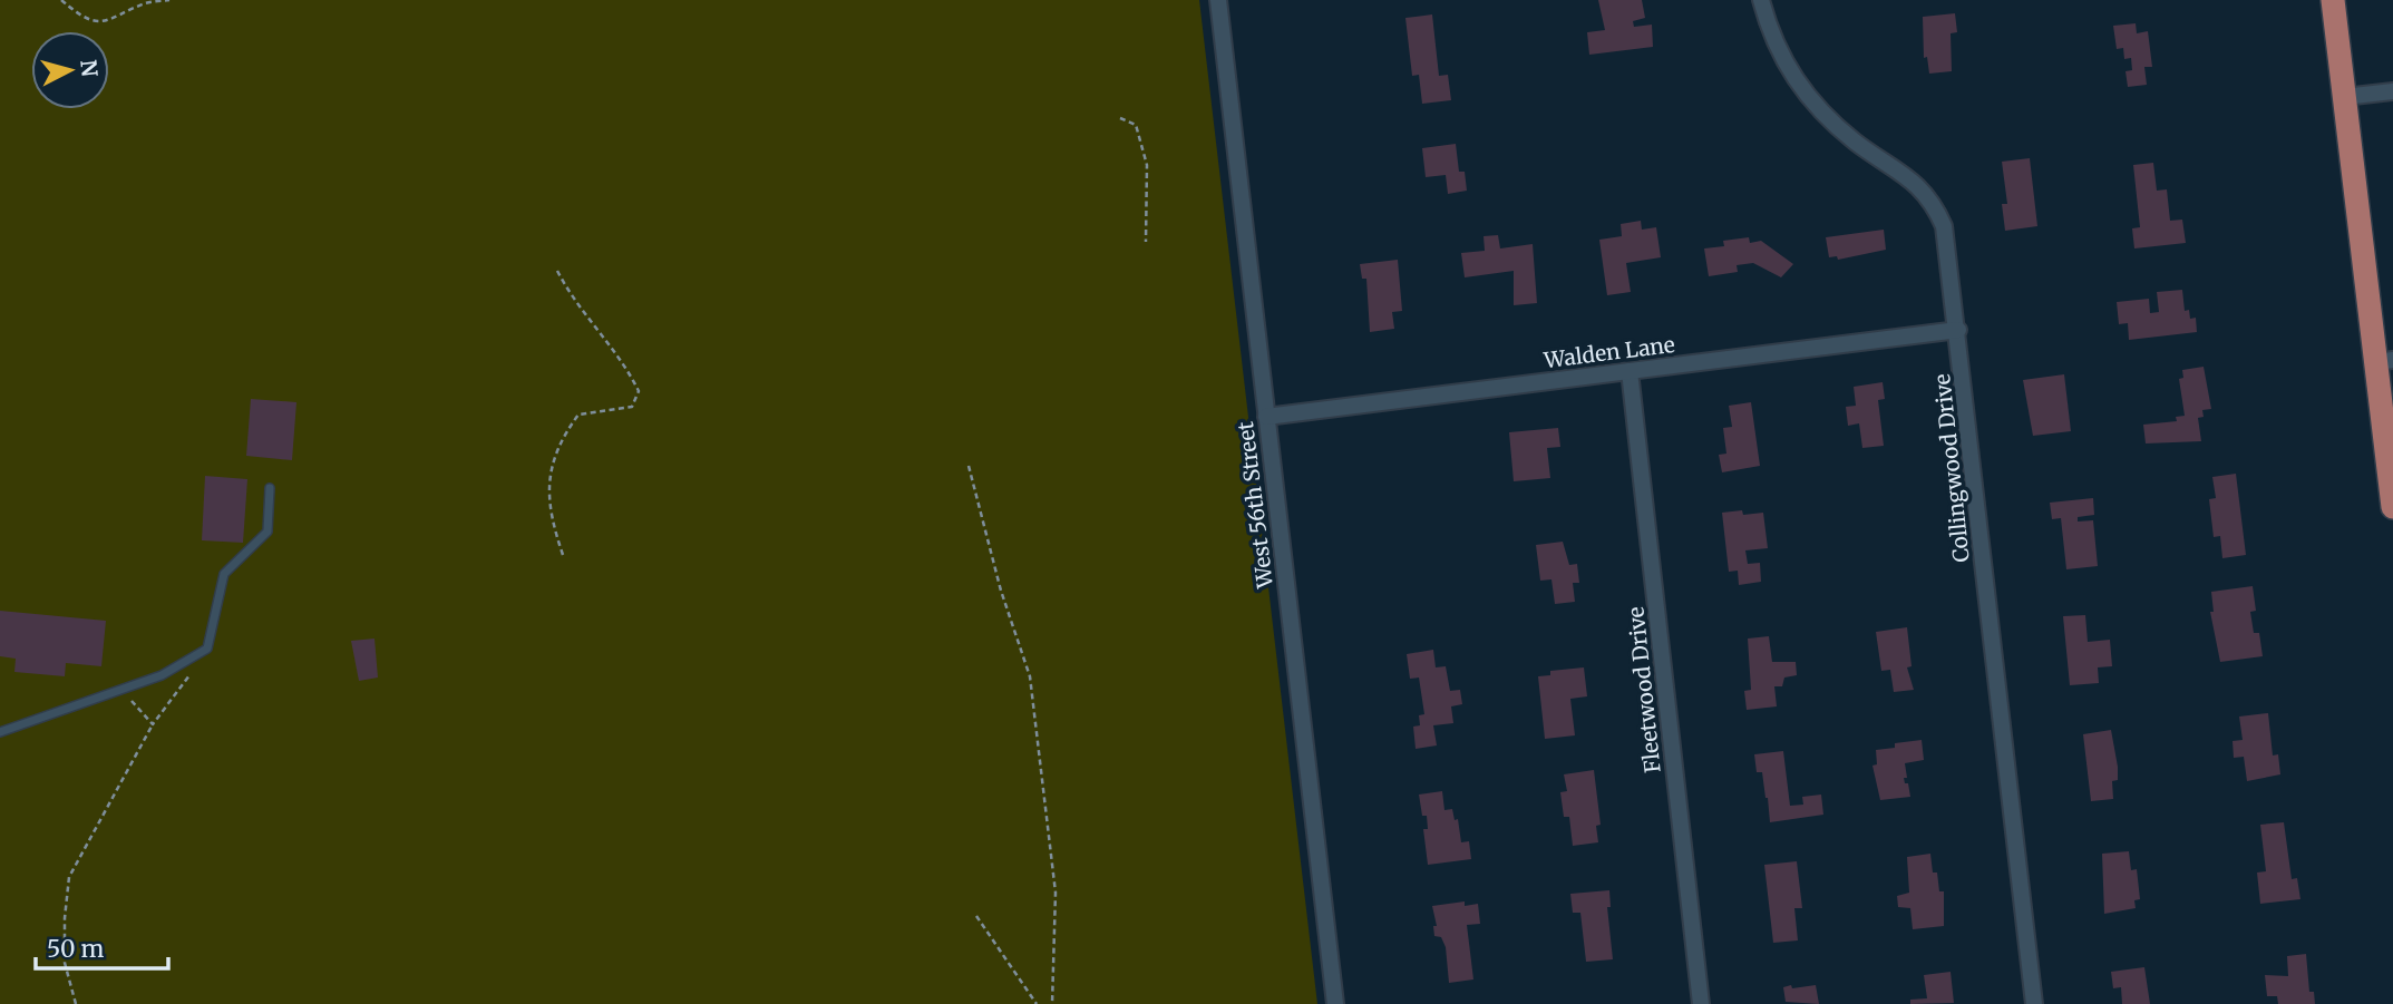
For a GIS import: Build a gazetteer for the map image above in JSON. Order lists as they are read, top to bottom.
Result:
{
  "streets": {
    "street": [
      "Walden Lane",
      "Collingwood Drive",
      "West 56th Street",
      "Fleetwood Drive"
    ]
  },
  "crossings": [
    ["Walden Lane", "Collingwood Drive"],
    ["Walden Lane", "West 56th Street"],
    ["Walden Lane", "Fleetwood Drive"]
  ],
  "scale_bar": "50 m",
  "north": "right"
}
